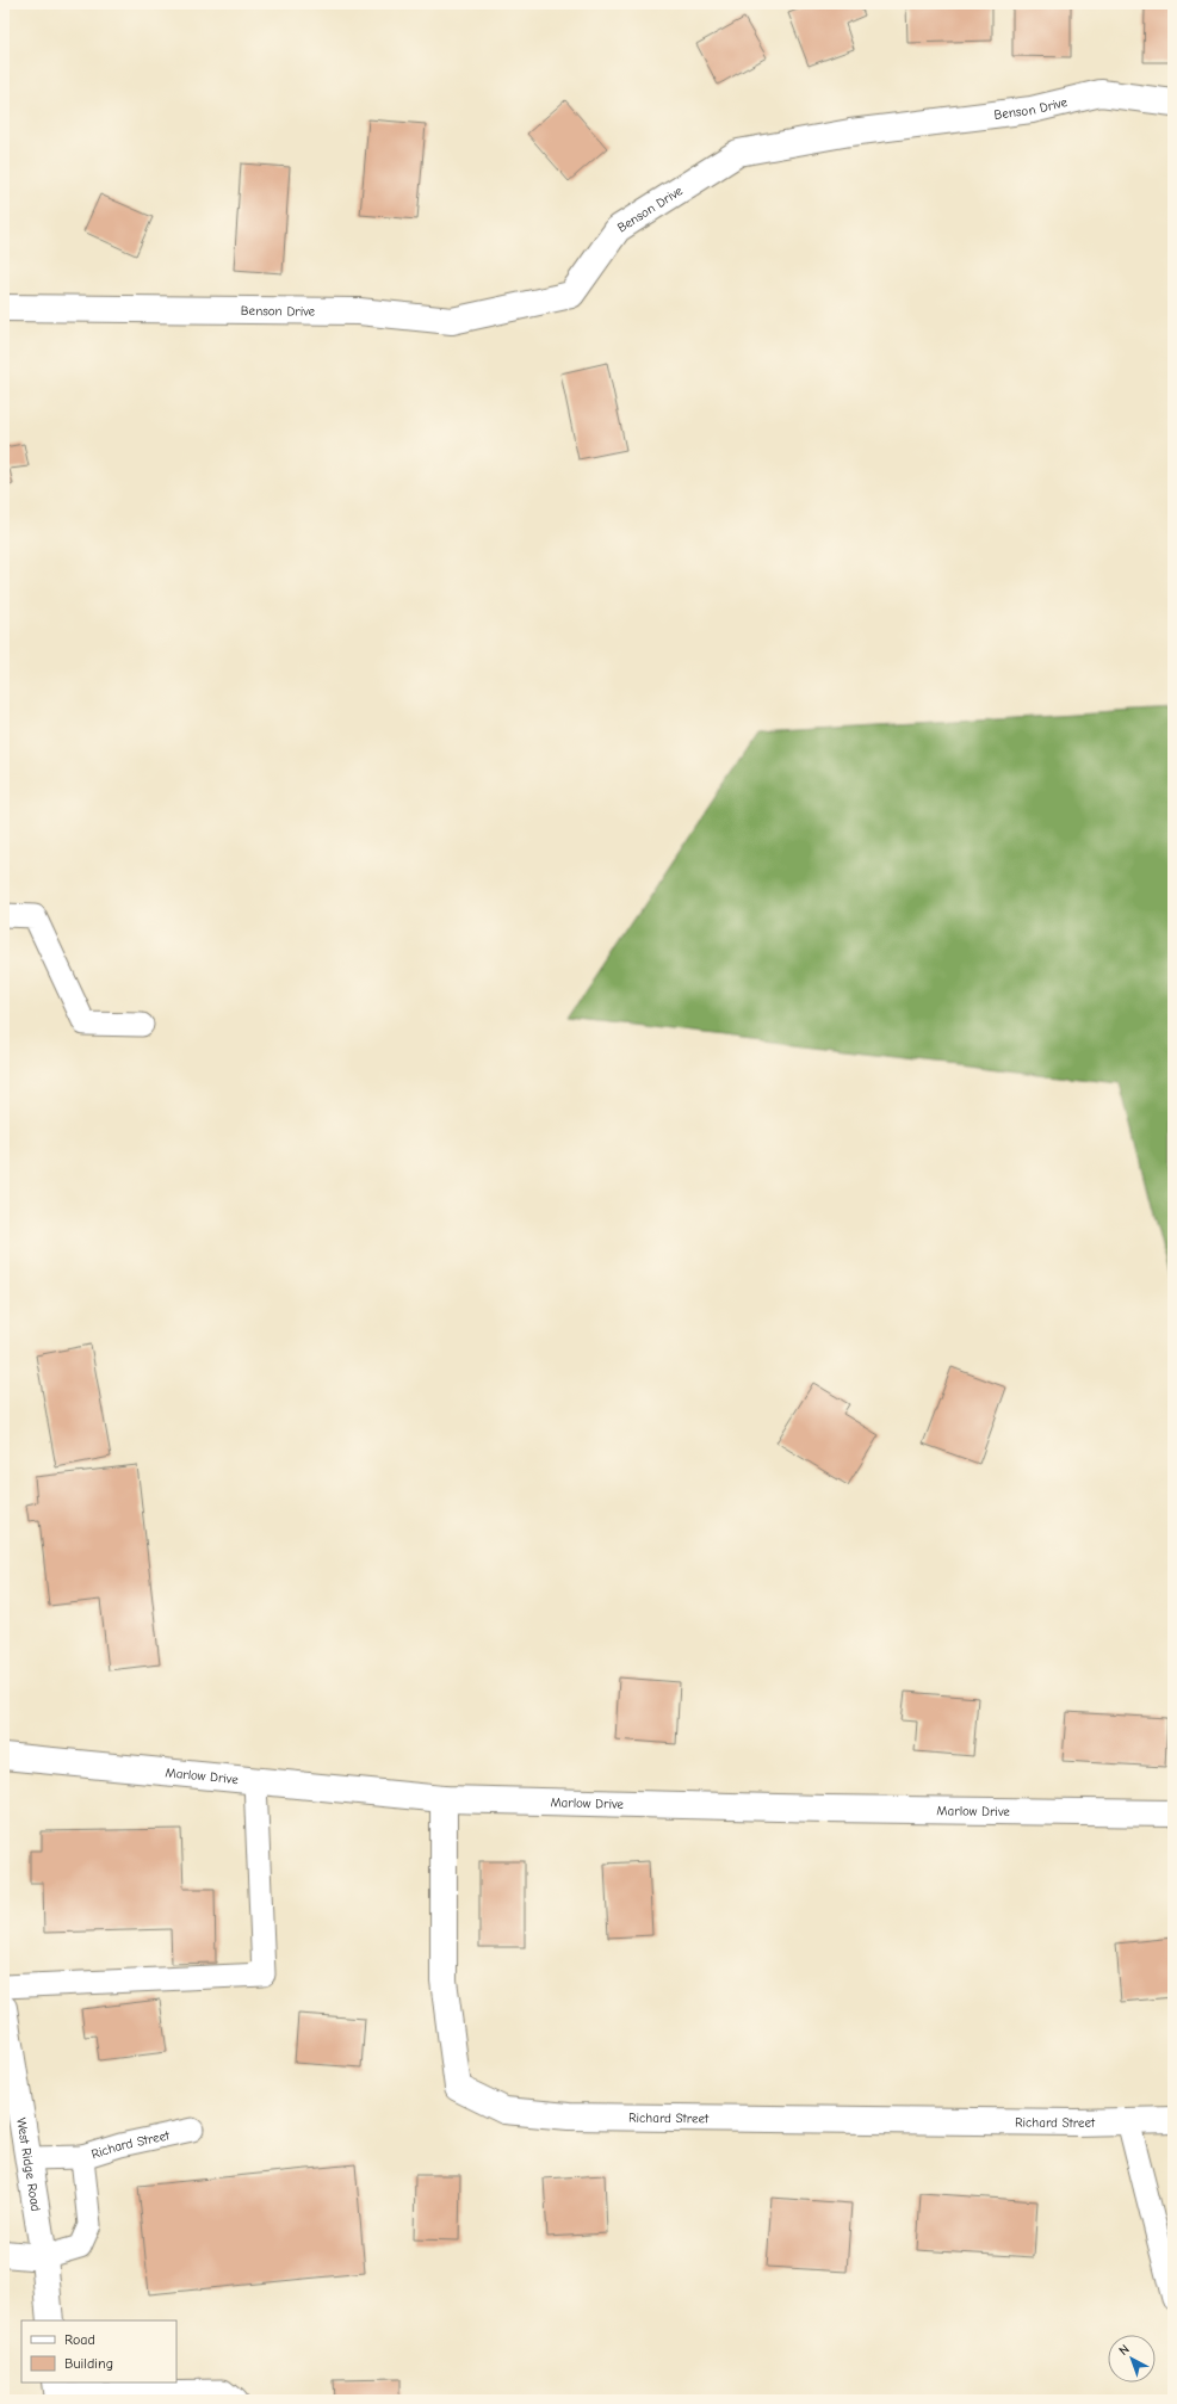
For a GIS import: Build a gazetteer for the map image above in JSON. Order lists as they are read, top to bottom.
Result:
{
  "streets": {
    "street": [
      "Benson Drive",
      "Marlow Drive",
      "Richard Street",
      "West Ridge Road"
    ]
  },
  "crossings": [
    ["Marlow Drive", "Richard Street"],
    ["Richard Street", "West Ridge Road"]
  ],
  "legend": ["Road", "Building"],
  "north": "top left"
}
